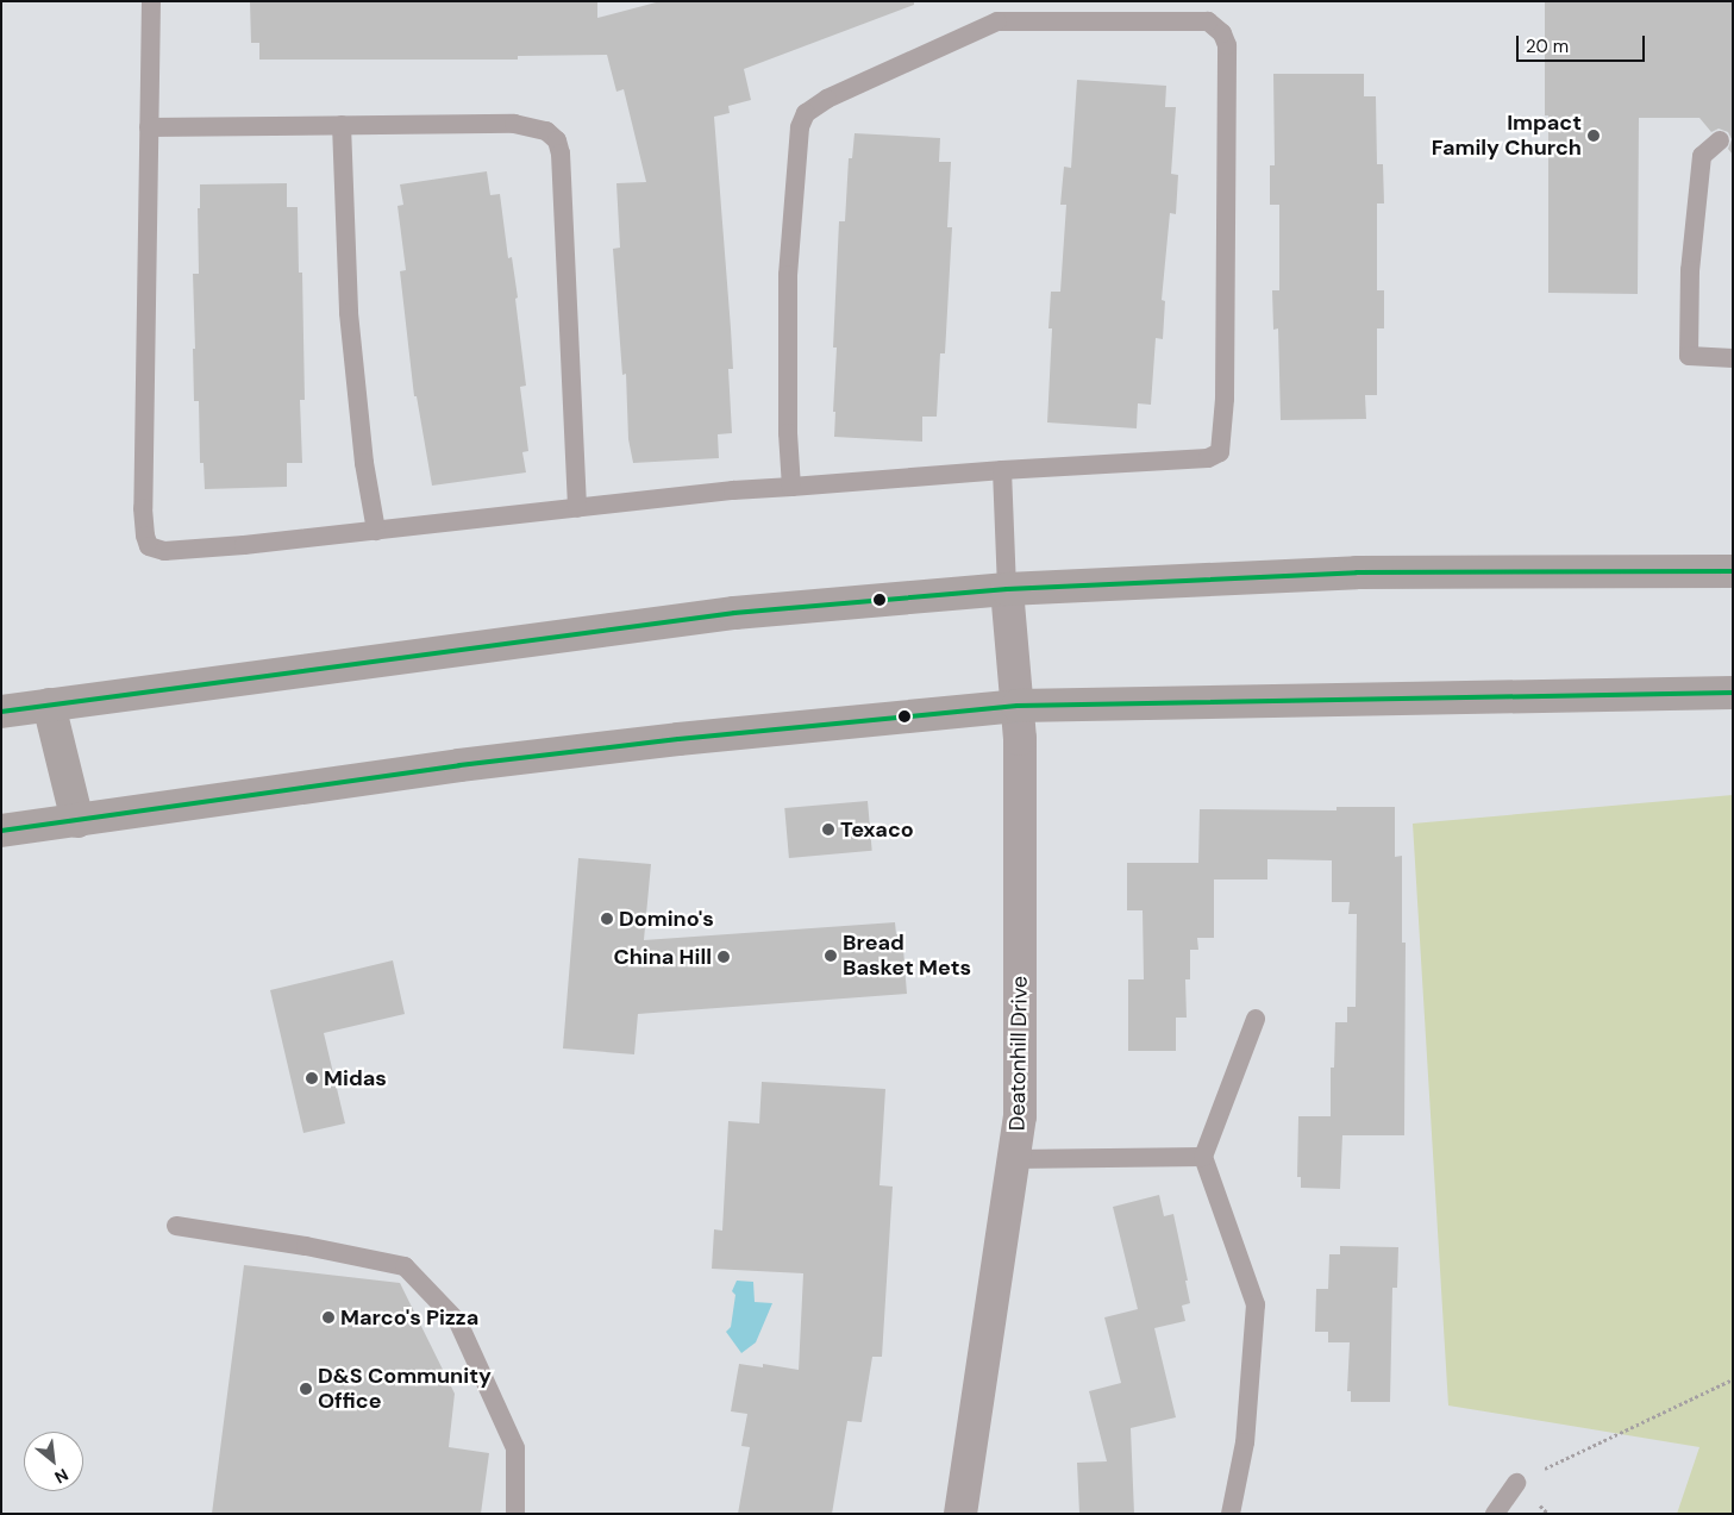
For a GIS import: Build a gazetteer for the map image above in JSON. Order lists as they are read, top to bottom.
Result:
{
  "streets": {
    "street": ["Deatonhill Drive"]
  },
  "places": [
    "Impact Family Church",
    "Texaco",
    "Domino's",
    "Bread Basket Mets",
    "China Hill",
    "Midas",
    "Marco's Pizza",
    "D&S Community Office"
  ],
  "scale_bar": "20 m",
  "north": "bottom right"
}
